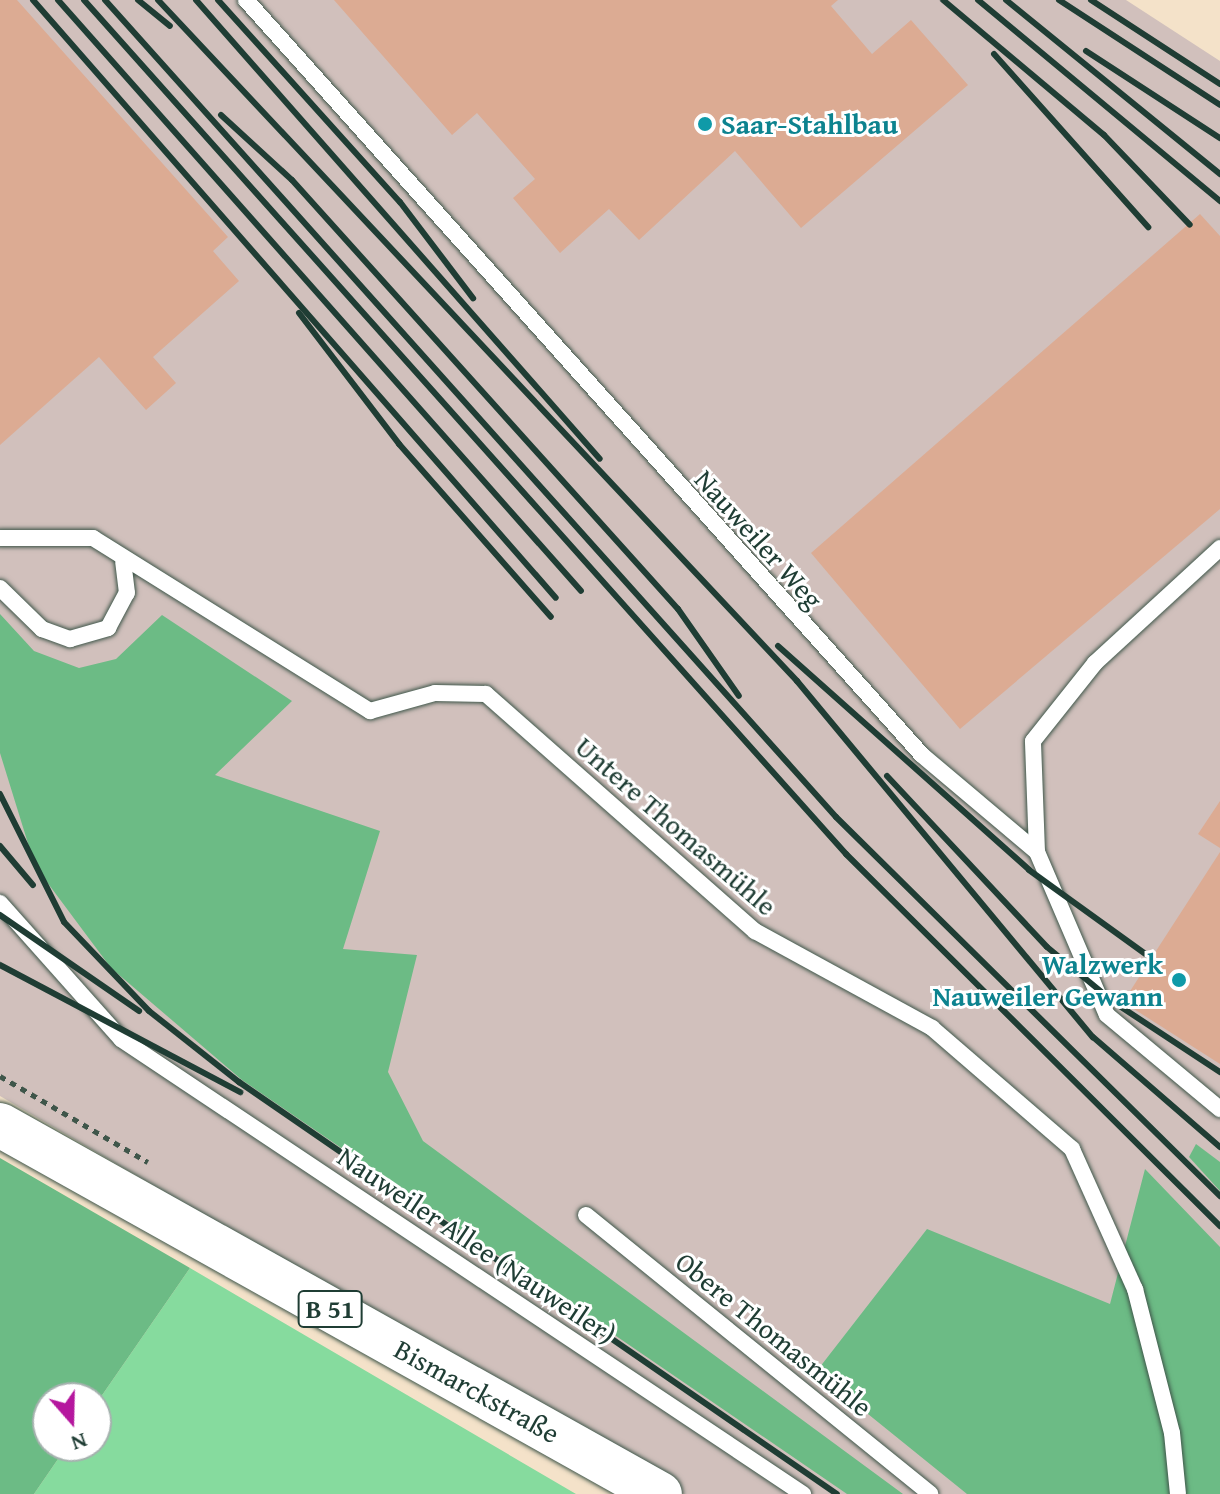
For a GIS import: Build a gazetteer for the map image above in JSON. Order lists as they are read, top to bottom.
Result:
{
  "streets": {
    "main road": ["B 51", "Bismarckstraße"],
    "lane": [
      "Nauweiler Weg",
      "Untere Thomasmühle",
      "Nauweiler Allee (Nauweiler)",
      "Obere Thomasmühle"
    ]
  },
  "places": ["Saar-Stahlbau", "Walzwerk Nauweiler Gewann"],
  "north": "bottom"
}
